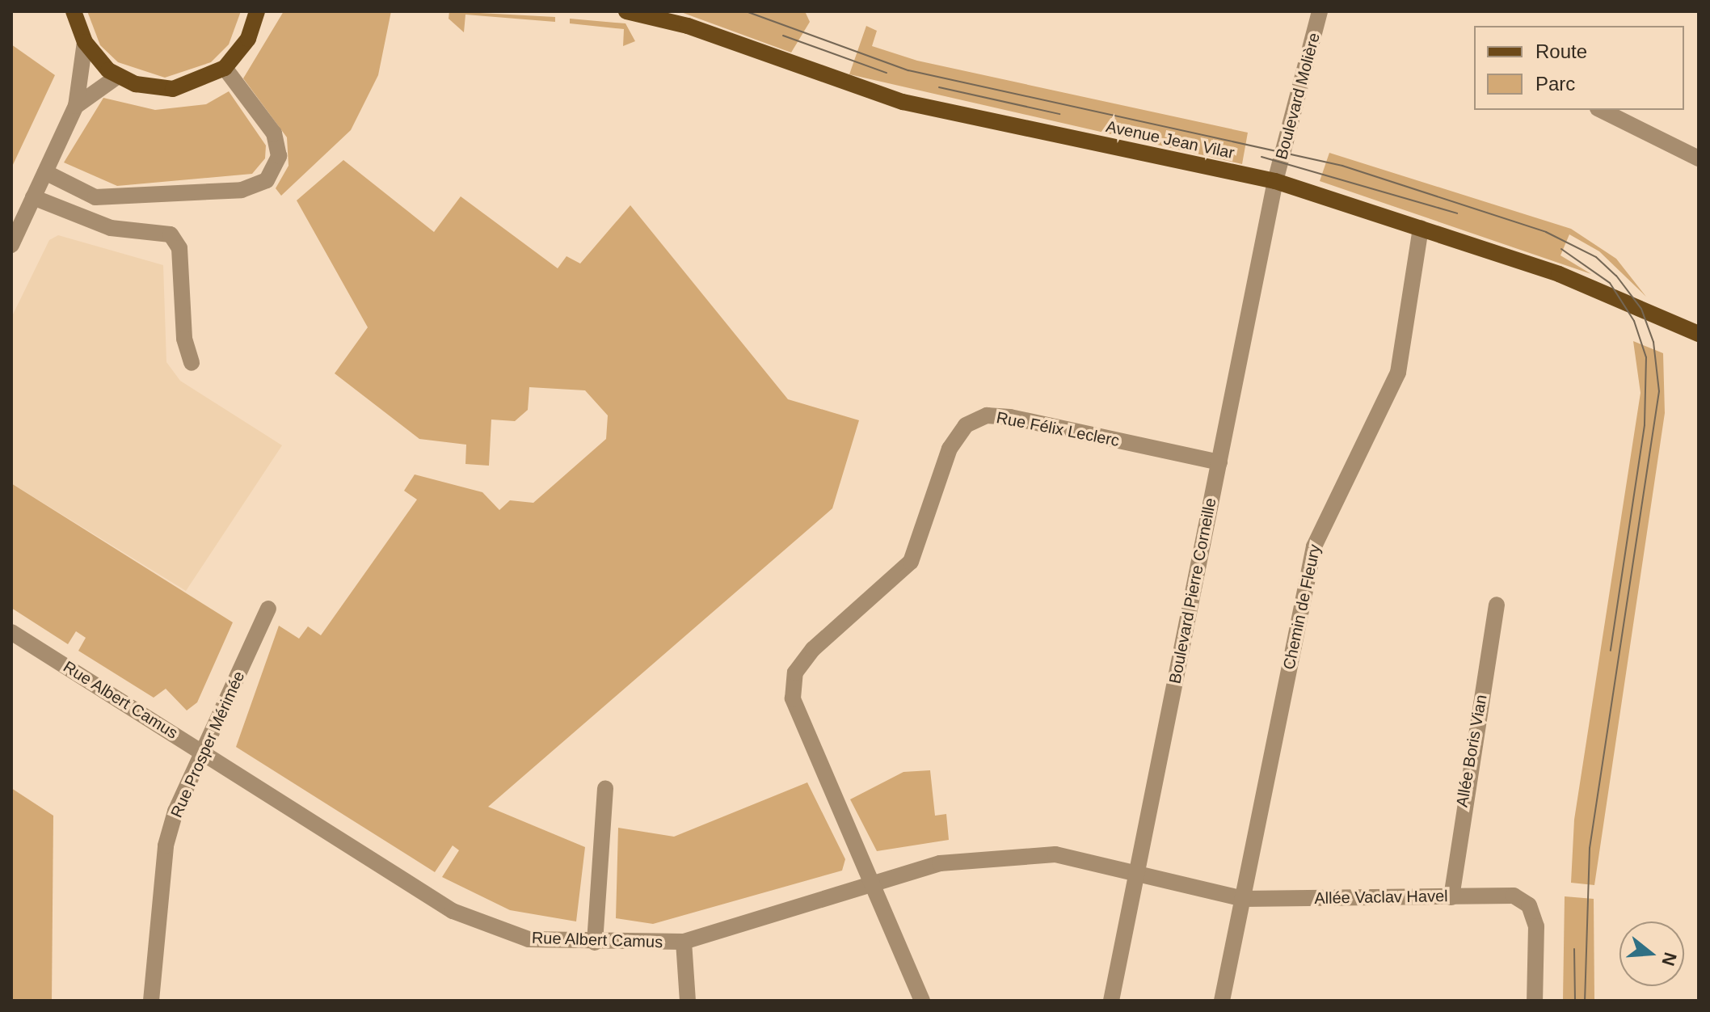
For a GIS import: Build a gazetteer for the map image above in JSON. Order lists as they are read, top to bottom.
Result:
{
  "streets": {
    "main road": ["Avenue Jean Vilar"],
    "street": [
      "Boulevard Molière",
      "Rue Félix Leclerc",
      "Boulevard Pierre Corneille",
      "Chemin de Fleury",
      "Rue Albert Camus",
      "Rue Prosper Mérimée",
      "Allée Boris Vian",
      "Allée Vaclav Havel"
    ]
  },
  "crossings": [
    ["Boulevard Molière", "Avenue Jean Vilar"],
    ["Boulevard Molière", "Boulevard Pierre Corneille"],
    ["Avenue Jean Vilar", "Boulevard Pierre Corneille"],
    ["Avenue Jean Vilar", "Chemin de Fleury"],
    ["Rue Félix Leclerc", "Boulevard Pierre Corneille"],
    ["Rue Félix Leclerc", "Rue Albert Camus"],
    ["Boulevard Pierre Corneille", "Rue Albert Camus"],
    ["Boulevard Pierre Corneille", "Allée Vaclav Havel"],
    ["Chemin de Fleury", "Allée Vaclav Havel"],
    ["Rue Albert Camus", "Rue Prosper Mérimée"],
    ["Rue Albert Camus", "Allée Vaclav Havel"],
    ["Allée Boris Vian", "Allée Vaclav Havel"]
  ],
  "legend": ["Route", "Parc"],
  "north": "right"
}
